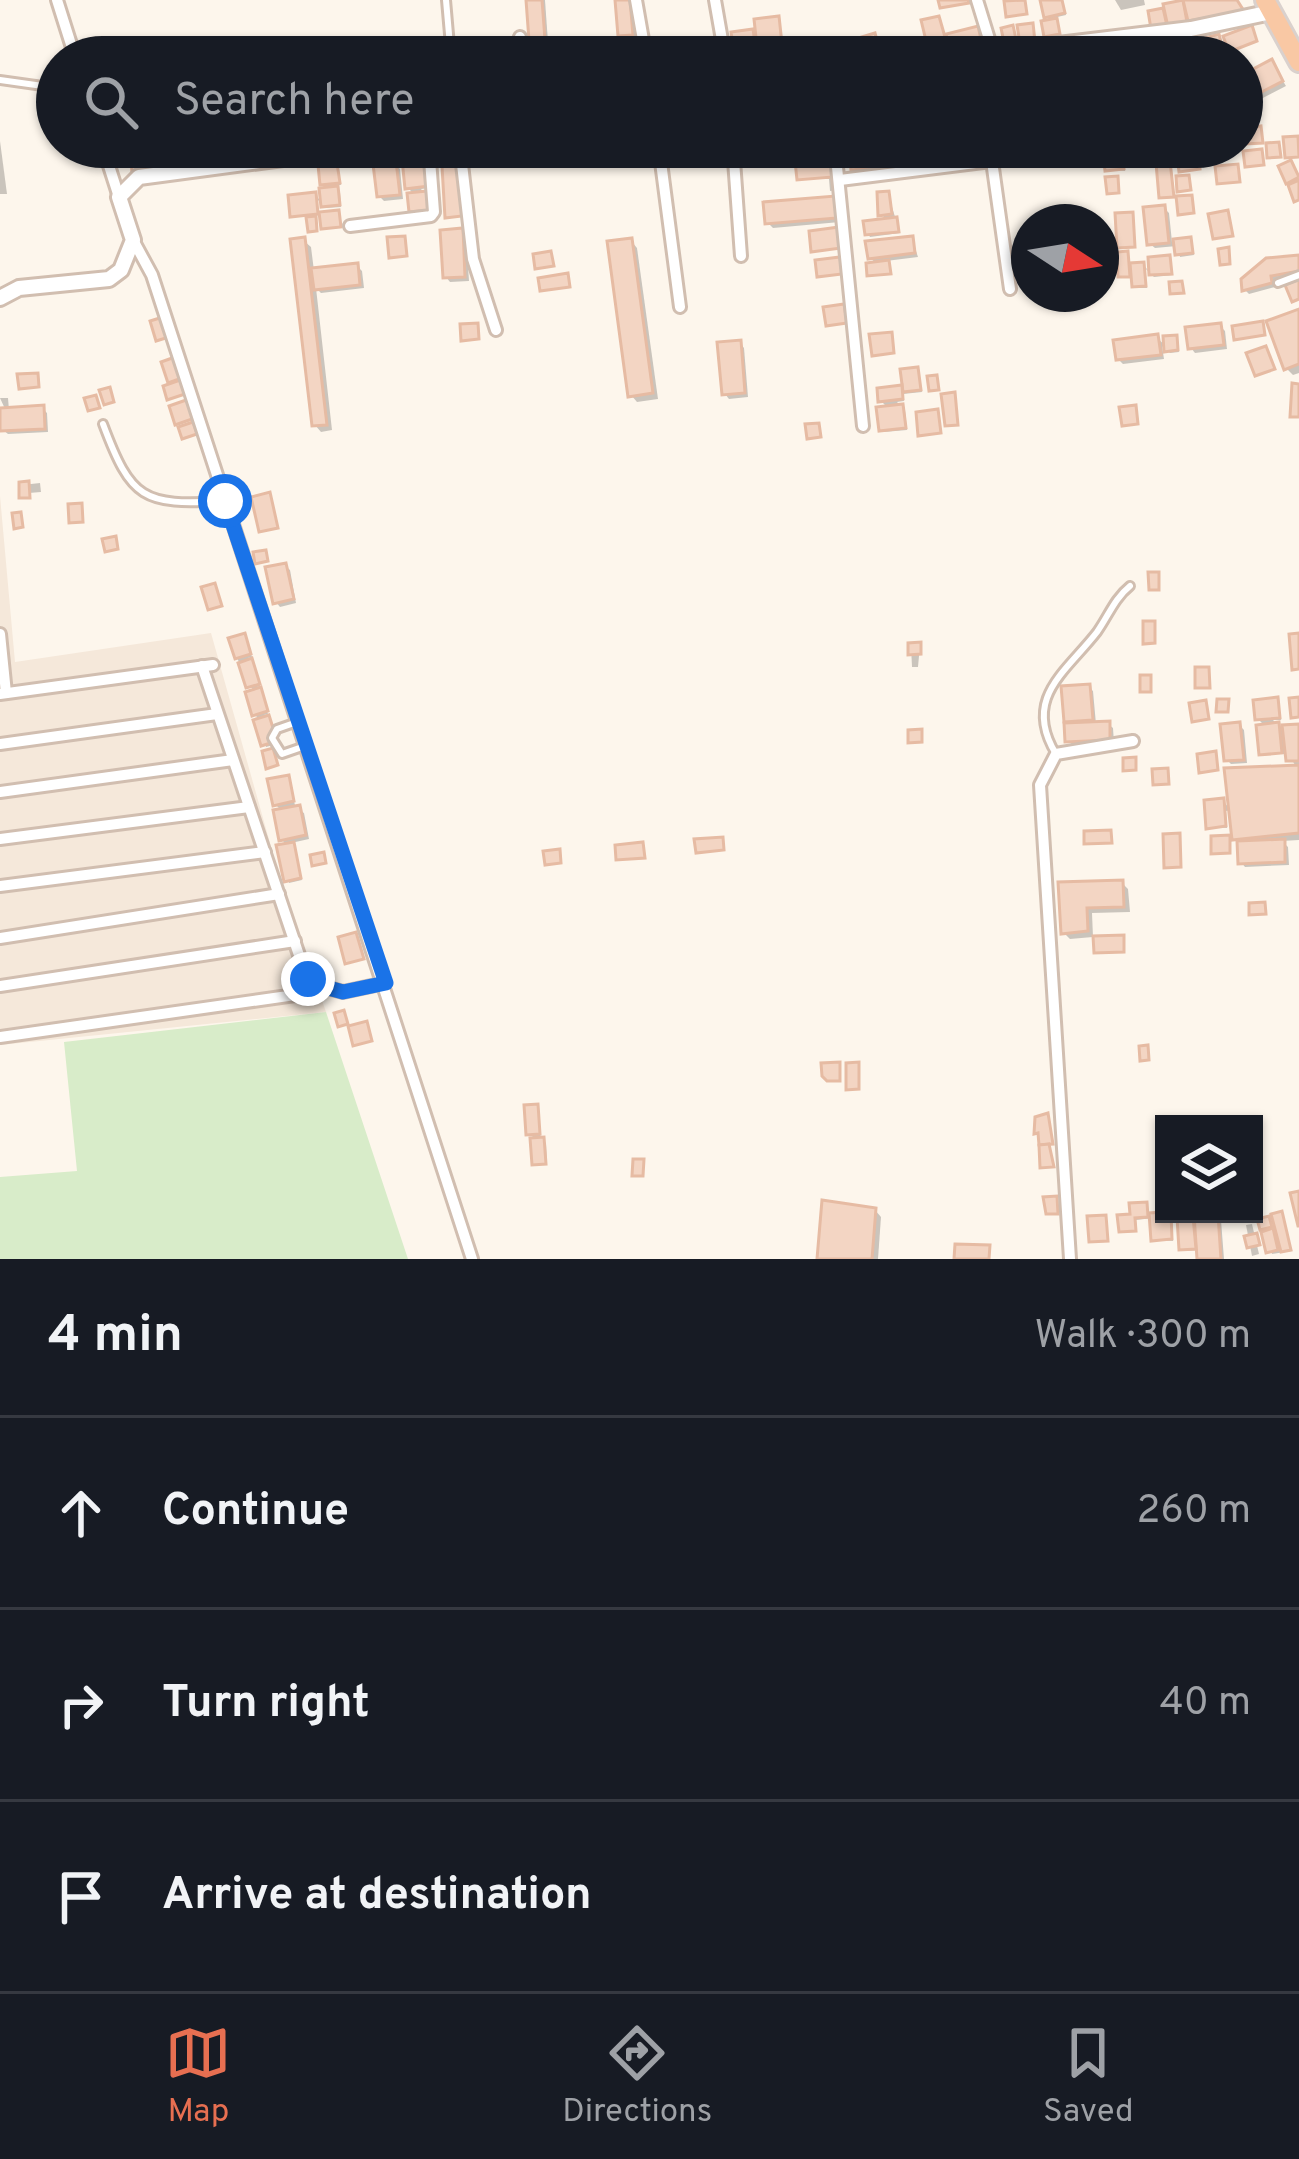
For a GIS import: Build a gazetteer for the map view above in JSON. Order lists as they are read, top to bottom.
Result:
{
  "north": "right",
  "page": {
    "search": "Search here",
    "heading": ["4 min", "Walk · 300 m"],
    "list": [
      ["Continue", "260 m"],
      ["Turn right", "40 m"],
      "Arrive at destination"
    ],
    "nav": ["Map", "Directions", "Saved"]
  }
}
